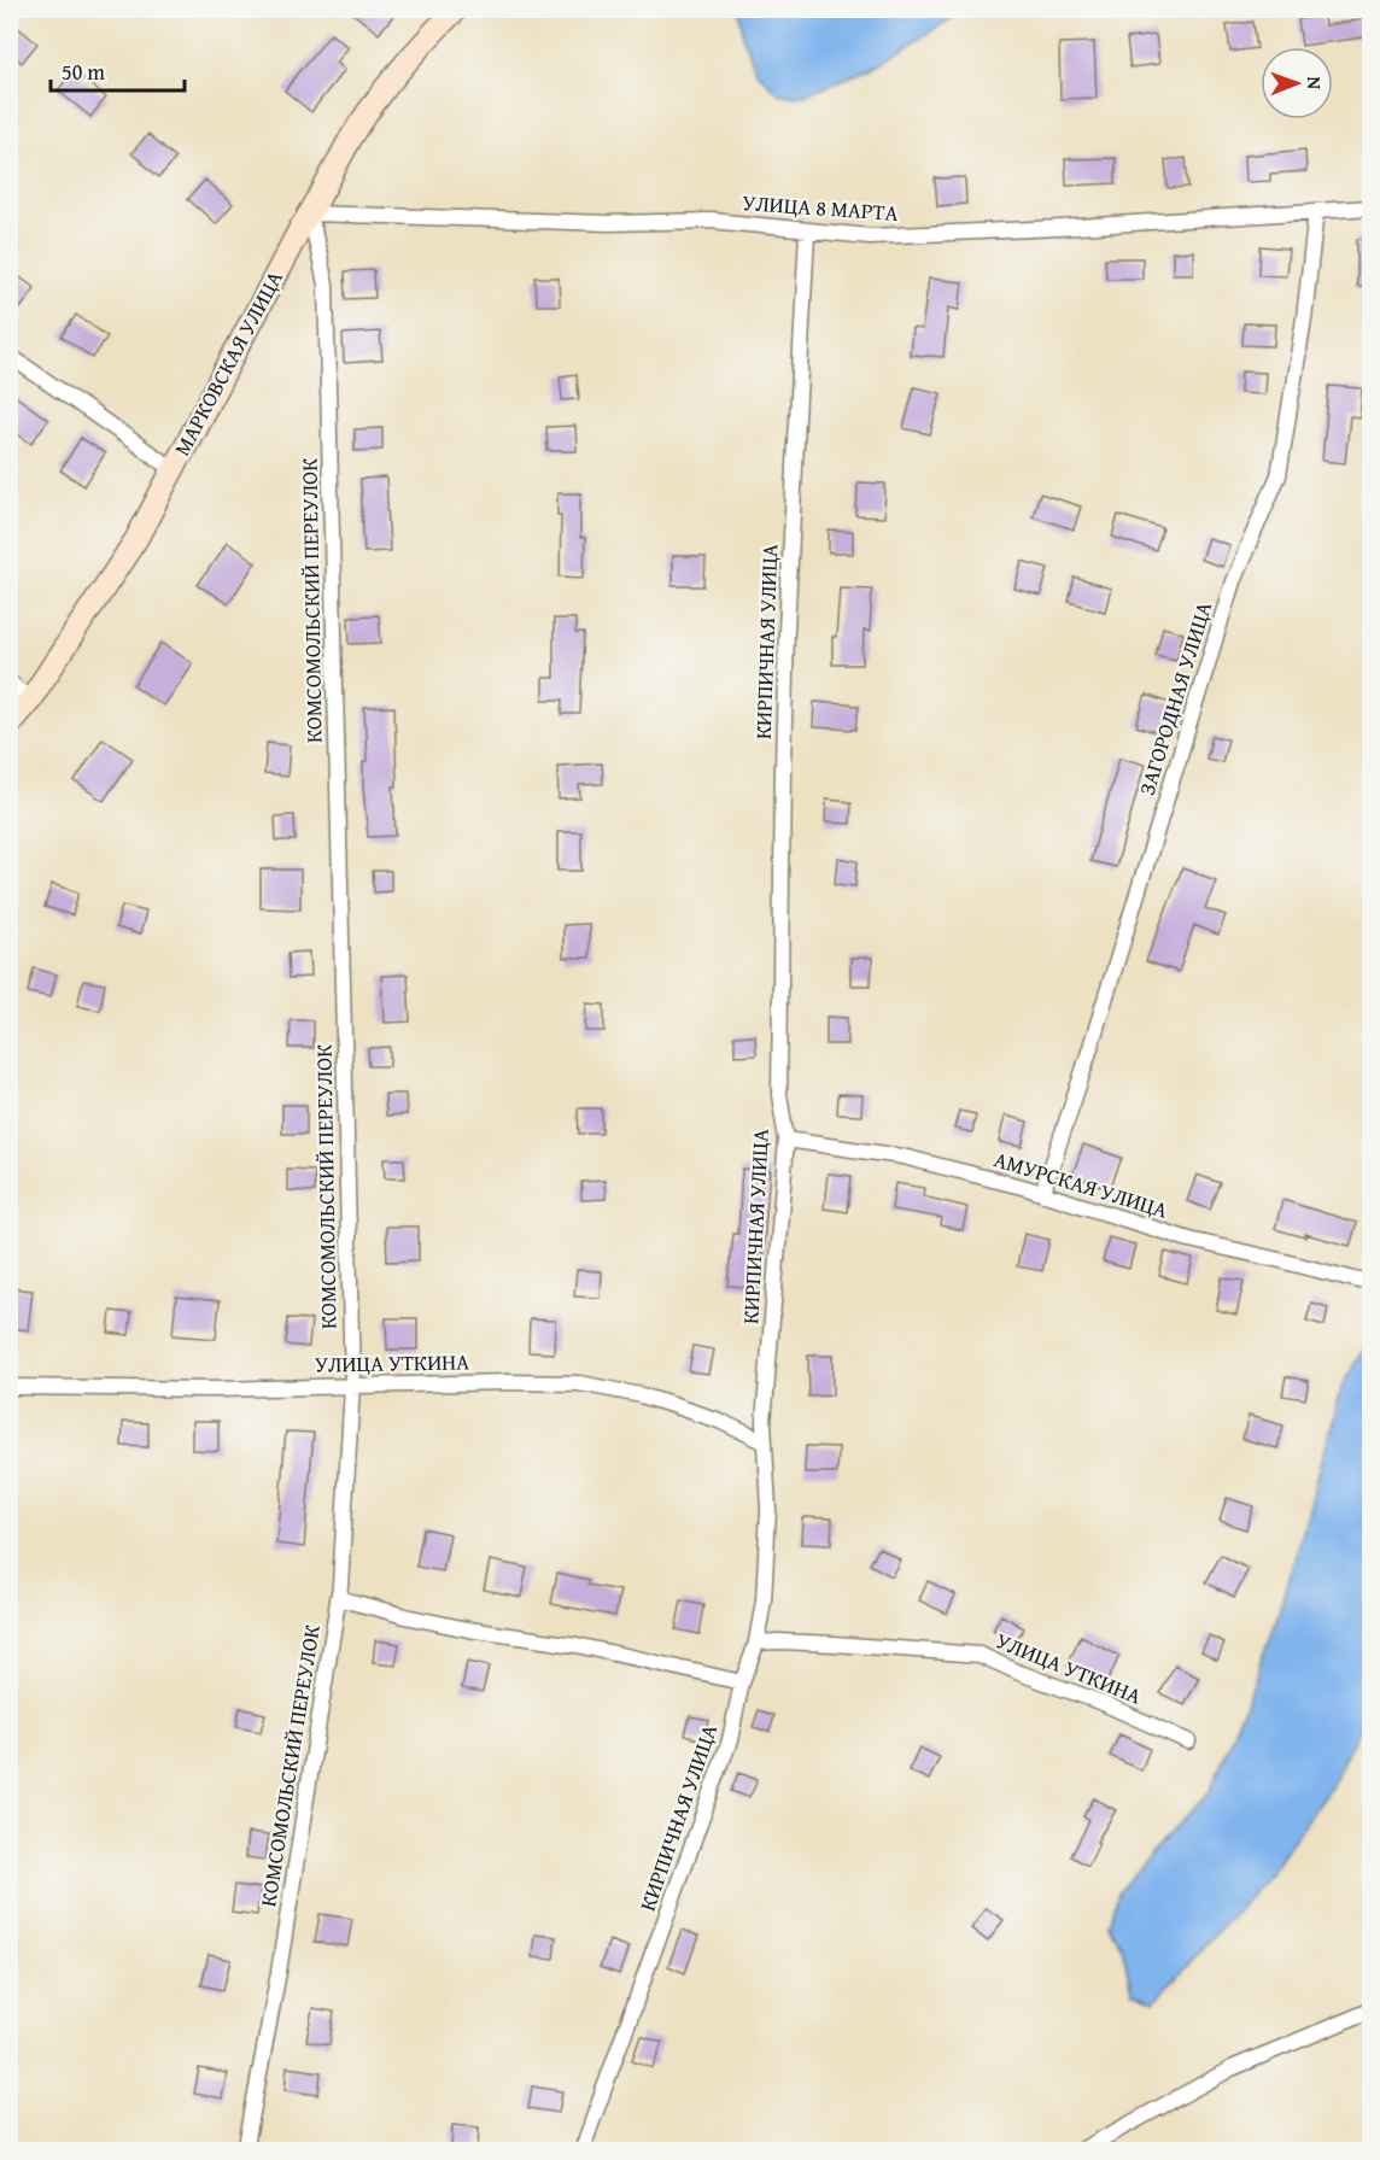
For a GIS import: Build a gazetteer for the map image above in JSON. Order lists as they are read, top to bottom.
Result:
{
  "streets": {
    "main road": ["МАРКОВСКАЯ УЛИЦА"],
    "street": [
      "УЛИЦА 8 МАРТА",
      "КОМСОМОЛЬСКИЙ ПЕРЕУЛОК",
      "КИРПИЧНАЯ УЛИЦА",
      "ЗАГОРОДНАЯ УЛИЦА",
      "АМУРСКАЯ УЛИЦА",
      "УЛИЦА УТКИНА"
    ]
  },
  "crossings": [
    ["УЛИЦА 8 МАРТА", "МАРКОВСКАЯ УЛИЦА"],
    ["УЛИЦА 8 МАРТА", "КОМСОМОЛЬСКИЙ ПЕРЕУЛОК"],
    ["УЛИЦА 8 МАРТА", "КИРПИЧНАЯ УЛИЦА"],
    ["УЛИЦА 8 МАРТА", "ЗАГОРОДНАЯ УЛИЦА"],
    ["МАРКОВСКАЯ УЛИЦА", "КОМСОМОЛЬСКИЙ ПЕРЕУЛОК"],
    ["КОМСОМОЛЬСКИЙ ПЕРЕУЛОК", "УЛИЦА УТКИНА"],
    ["КИРПИЧНАЯ УЛИЦА", "АМУРСКАЯ УЛИЦА"],
    ["КИРПИЧНАЯ УЛИЦА", "УЛИЦА УТКИНА"],
    ["ЗАГОРОДНАЯ УЛИЦА", "АМУРСКАЯ УЛИЦА"]
  ],
  "scale_bar": "50 m",
  "north": "right"
}
